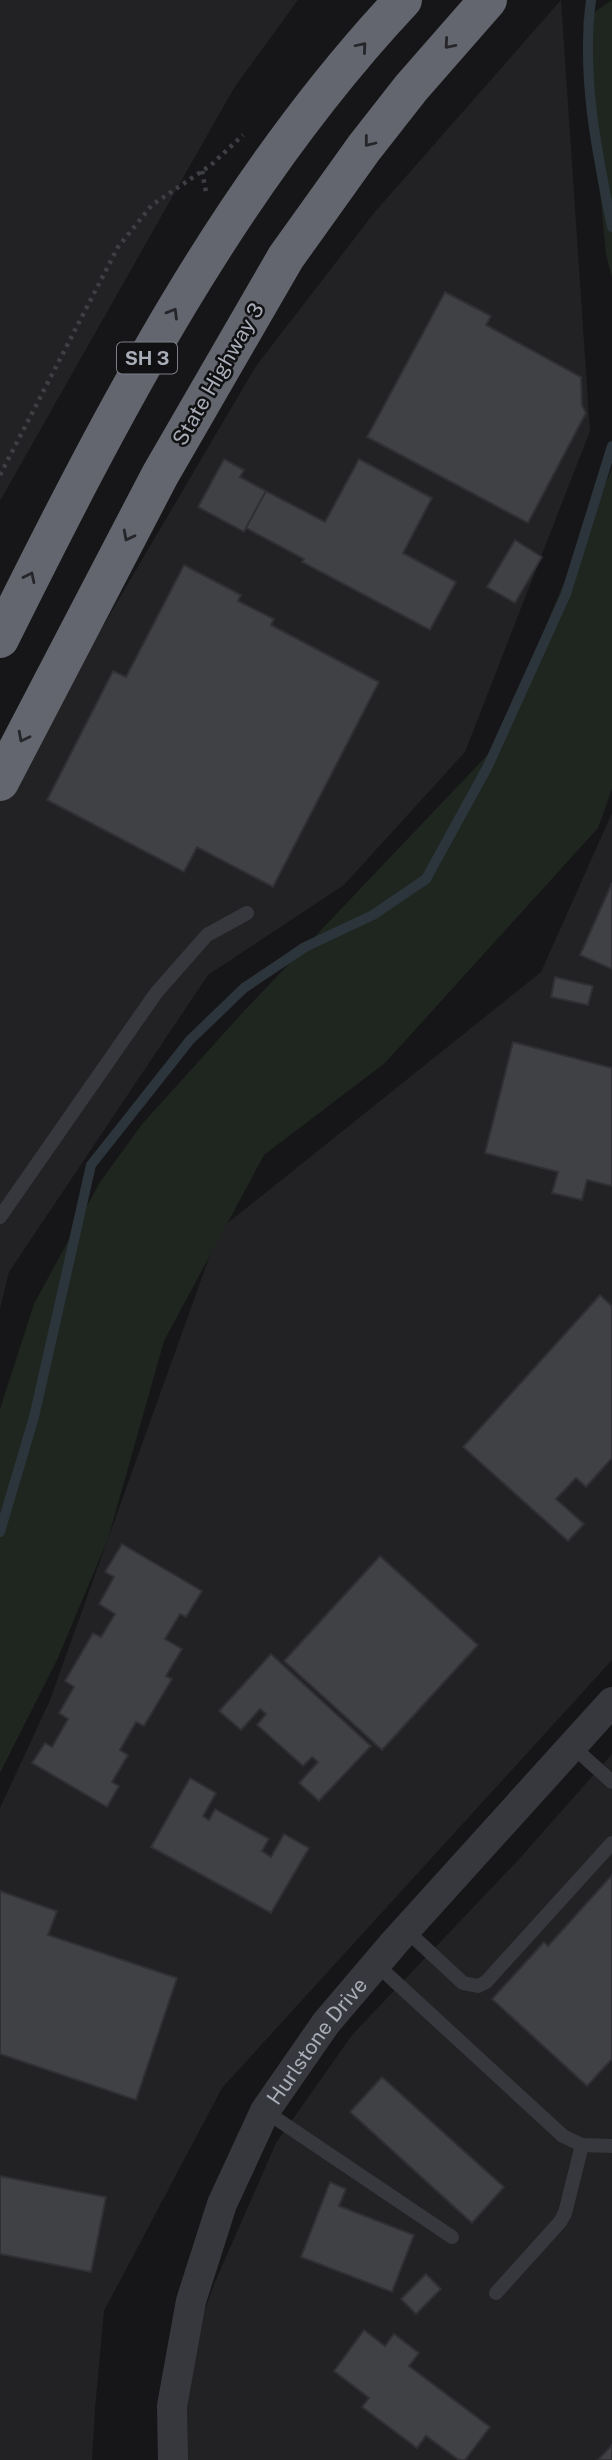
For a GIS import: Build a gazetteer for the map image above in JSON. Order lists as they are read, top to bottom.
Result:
{
  "streets": {
    "highway": ["SH 3", "State Highway 3"],
    "street": ["Hurlstone Drive"]
  }
}
